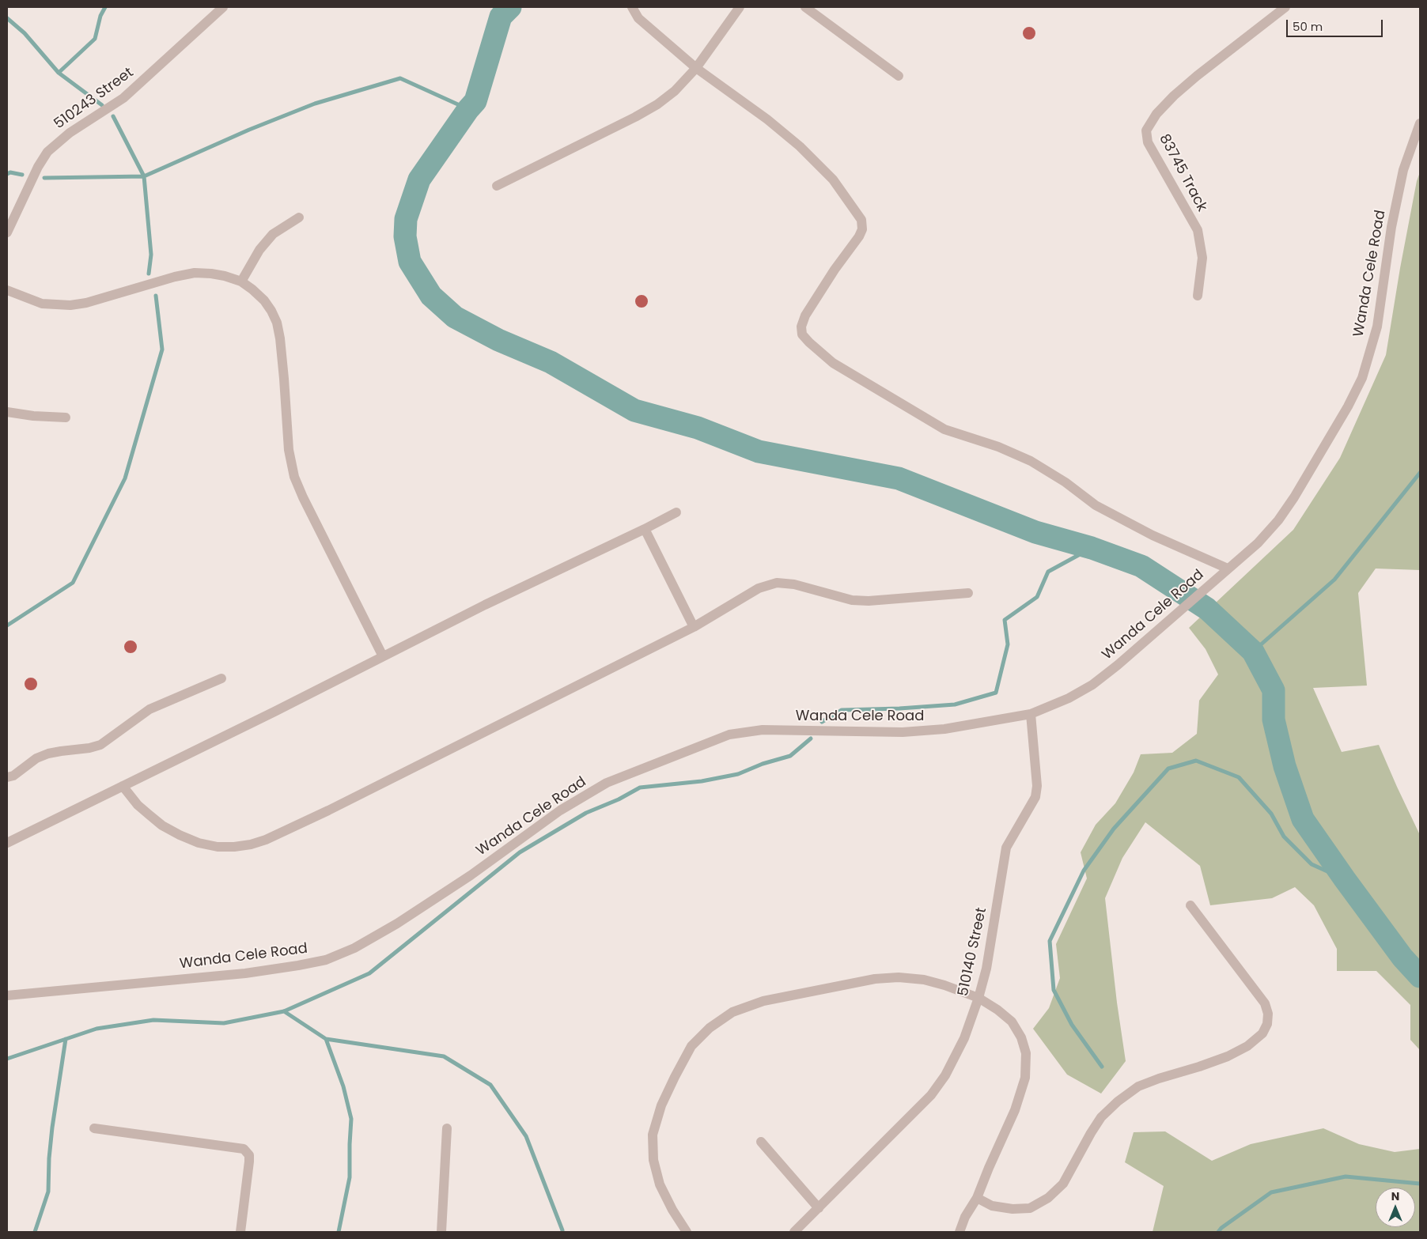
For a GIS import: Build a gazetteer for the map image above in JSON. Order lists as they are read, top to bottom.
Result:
{
  "streets": {
    "street": [
      "510243 Street",
      "83745 Track",
      "Wanda Cele Road",
      "510140 Street"
    ]
  },
  "crossings": [
    ["Wanda Cele Road", "510140 Street"]
  ],
  "scale_bar": "50 m",
  "north": "top"
}
